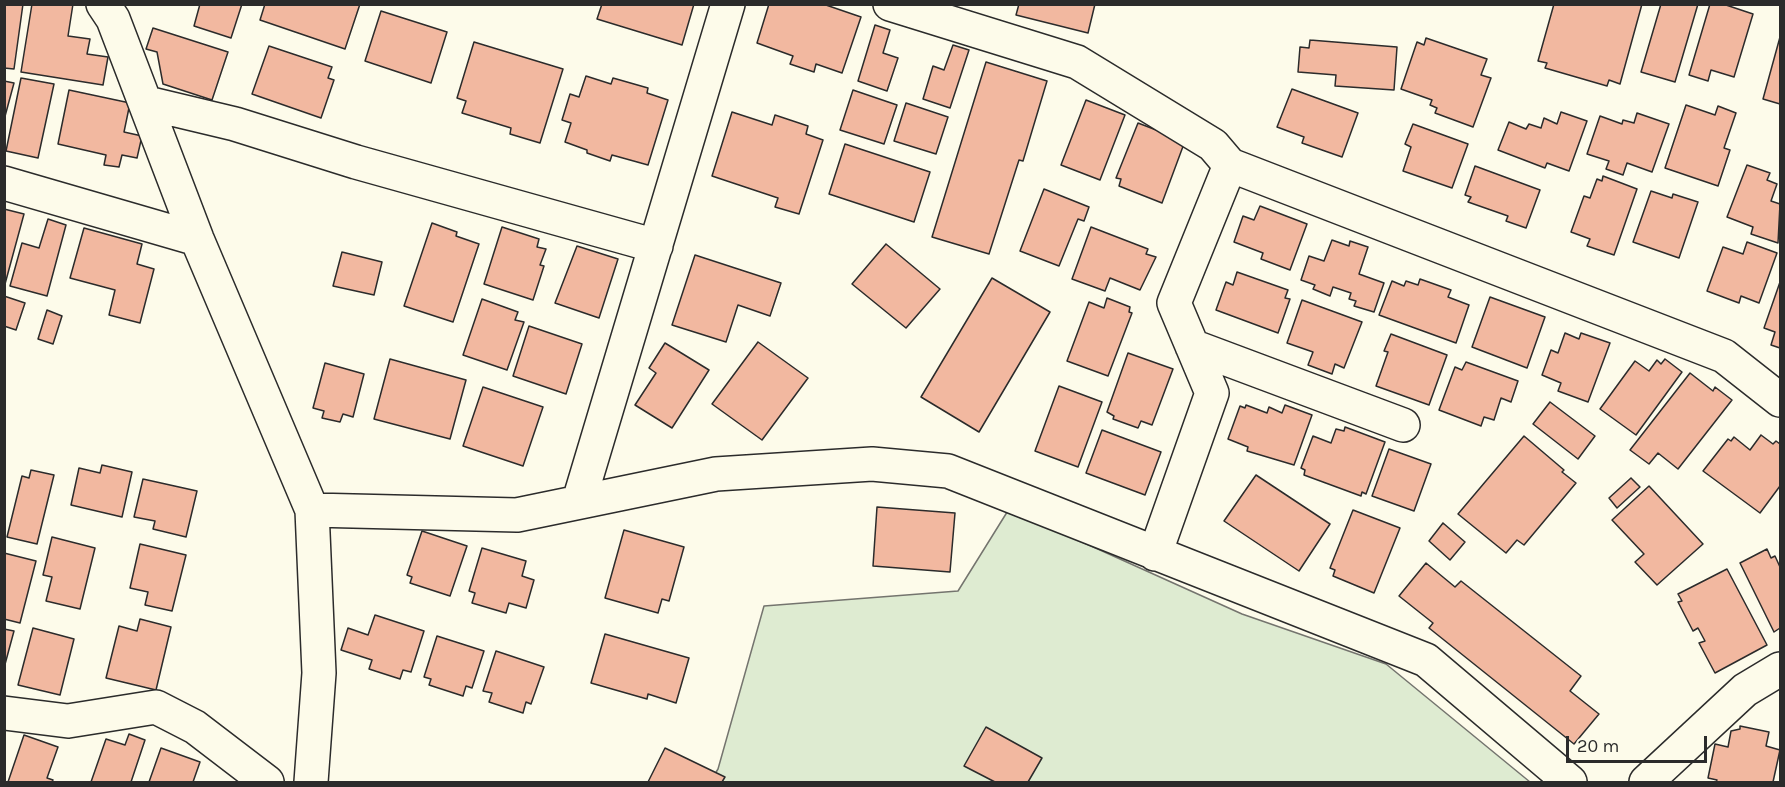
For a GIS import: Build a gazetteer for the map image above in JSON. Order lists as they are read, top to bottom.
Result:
{
  "scale_bar": "20 m"
}
